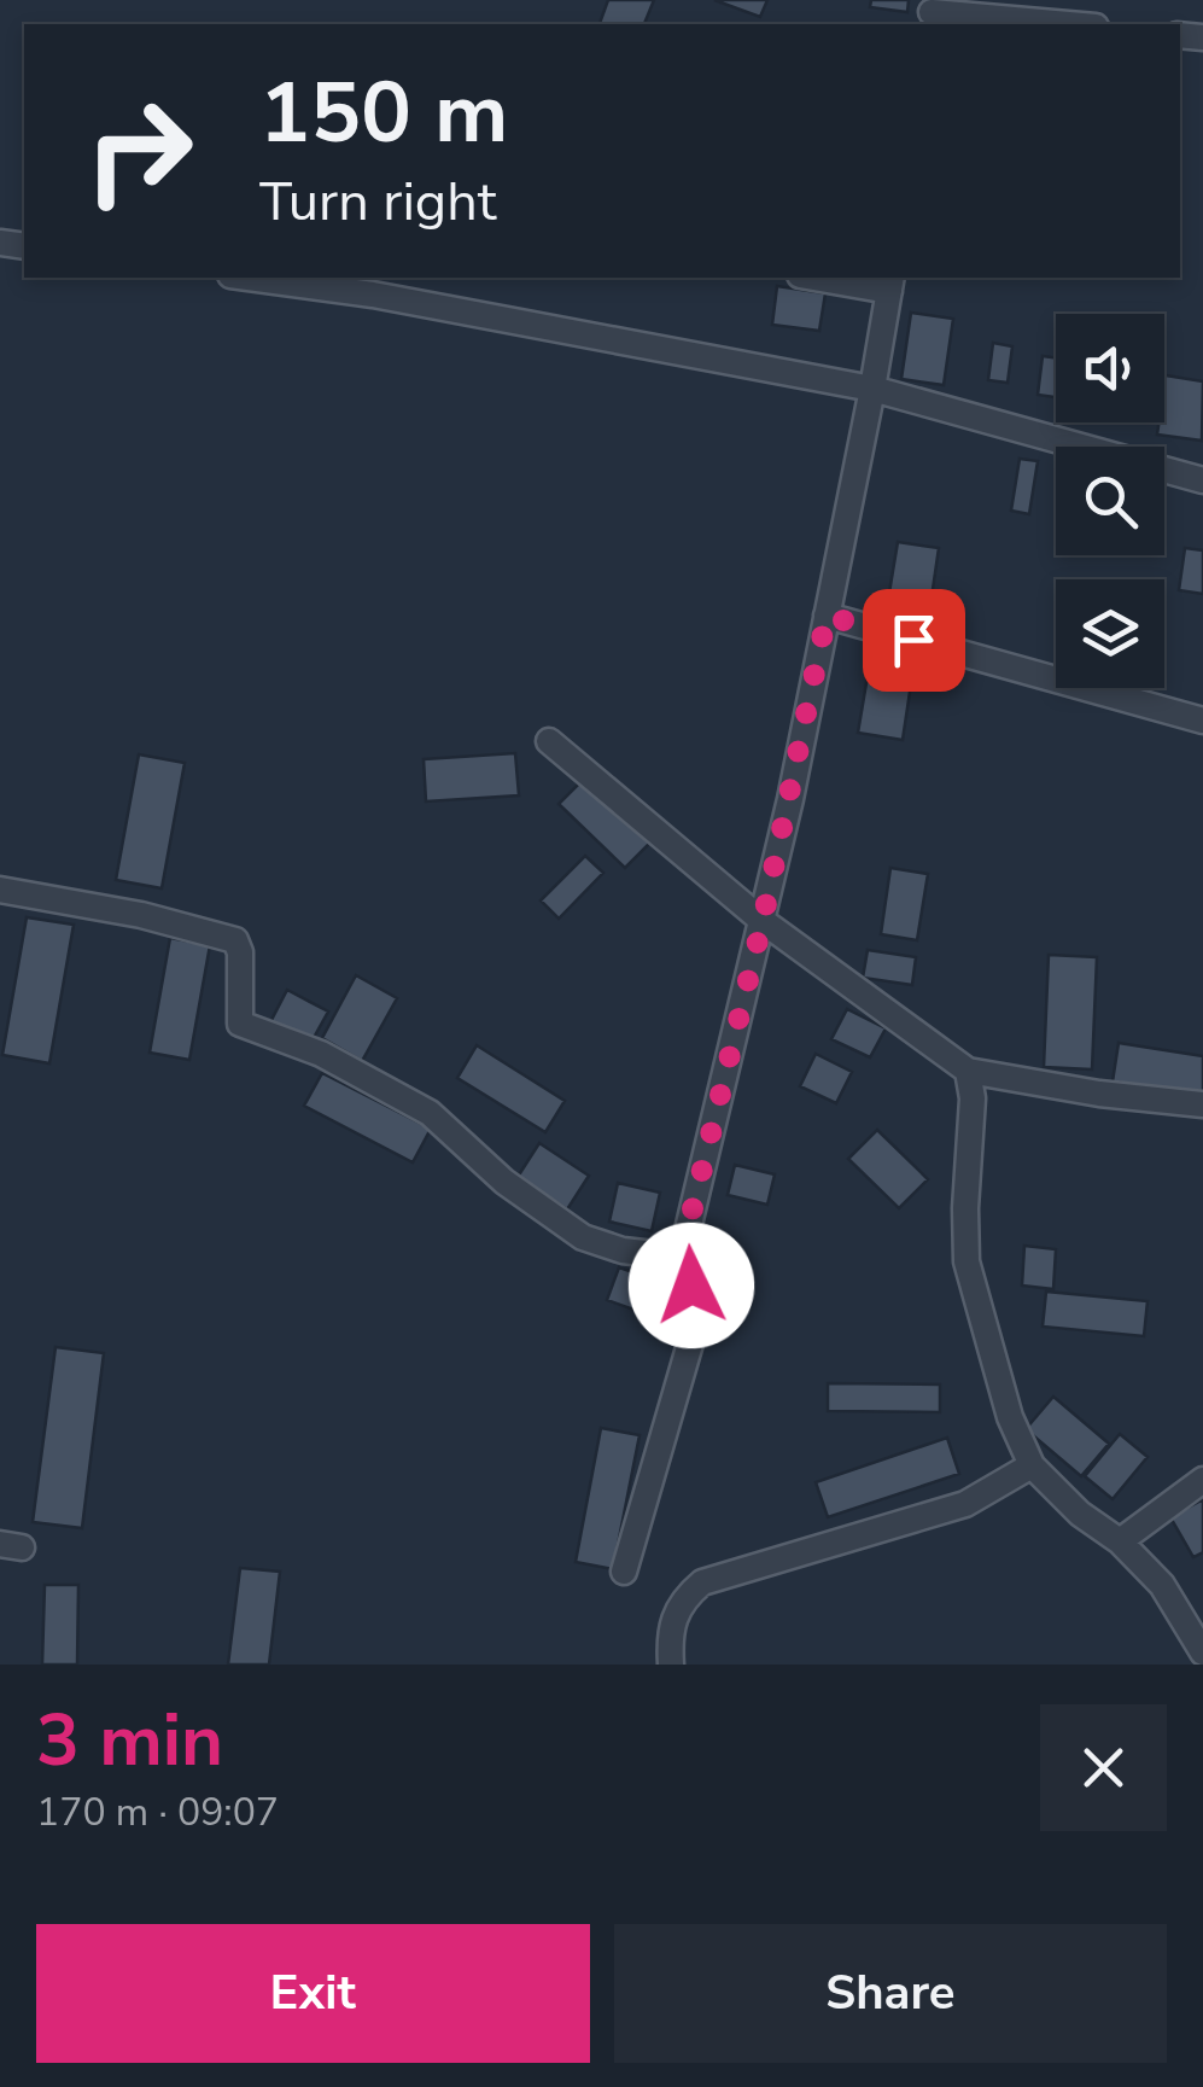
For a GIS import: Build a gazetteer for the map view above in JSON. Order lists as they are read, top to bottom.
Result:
{
  "page": {
    "turn": ["150 m", "Turn right"],
    "heading": ["3 min", "170 m · 09:07"],
    "buttons": ["Exit", "Share"]
  }
}
